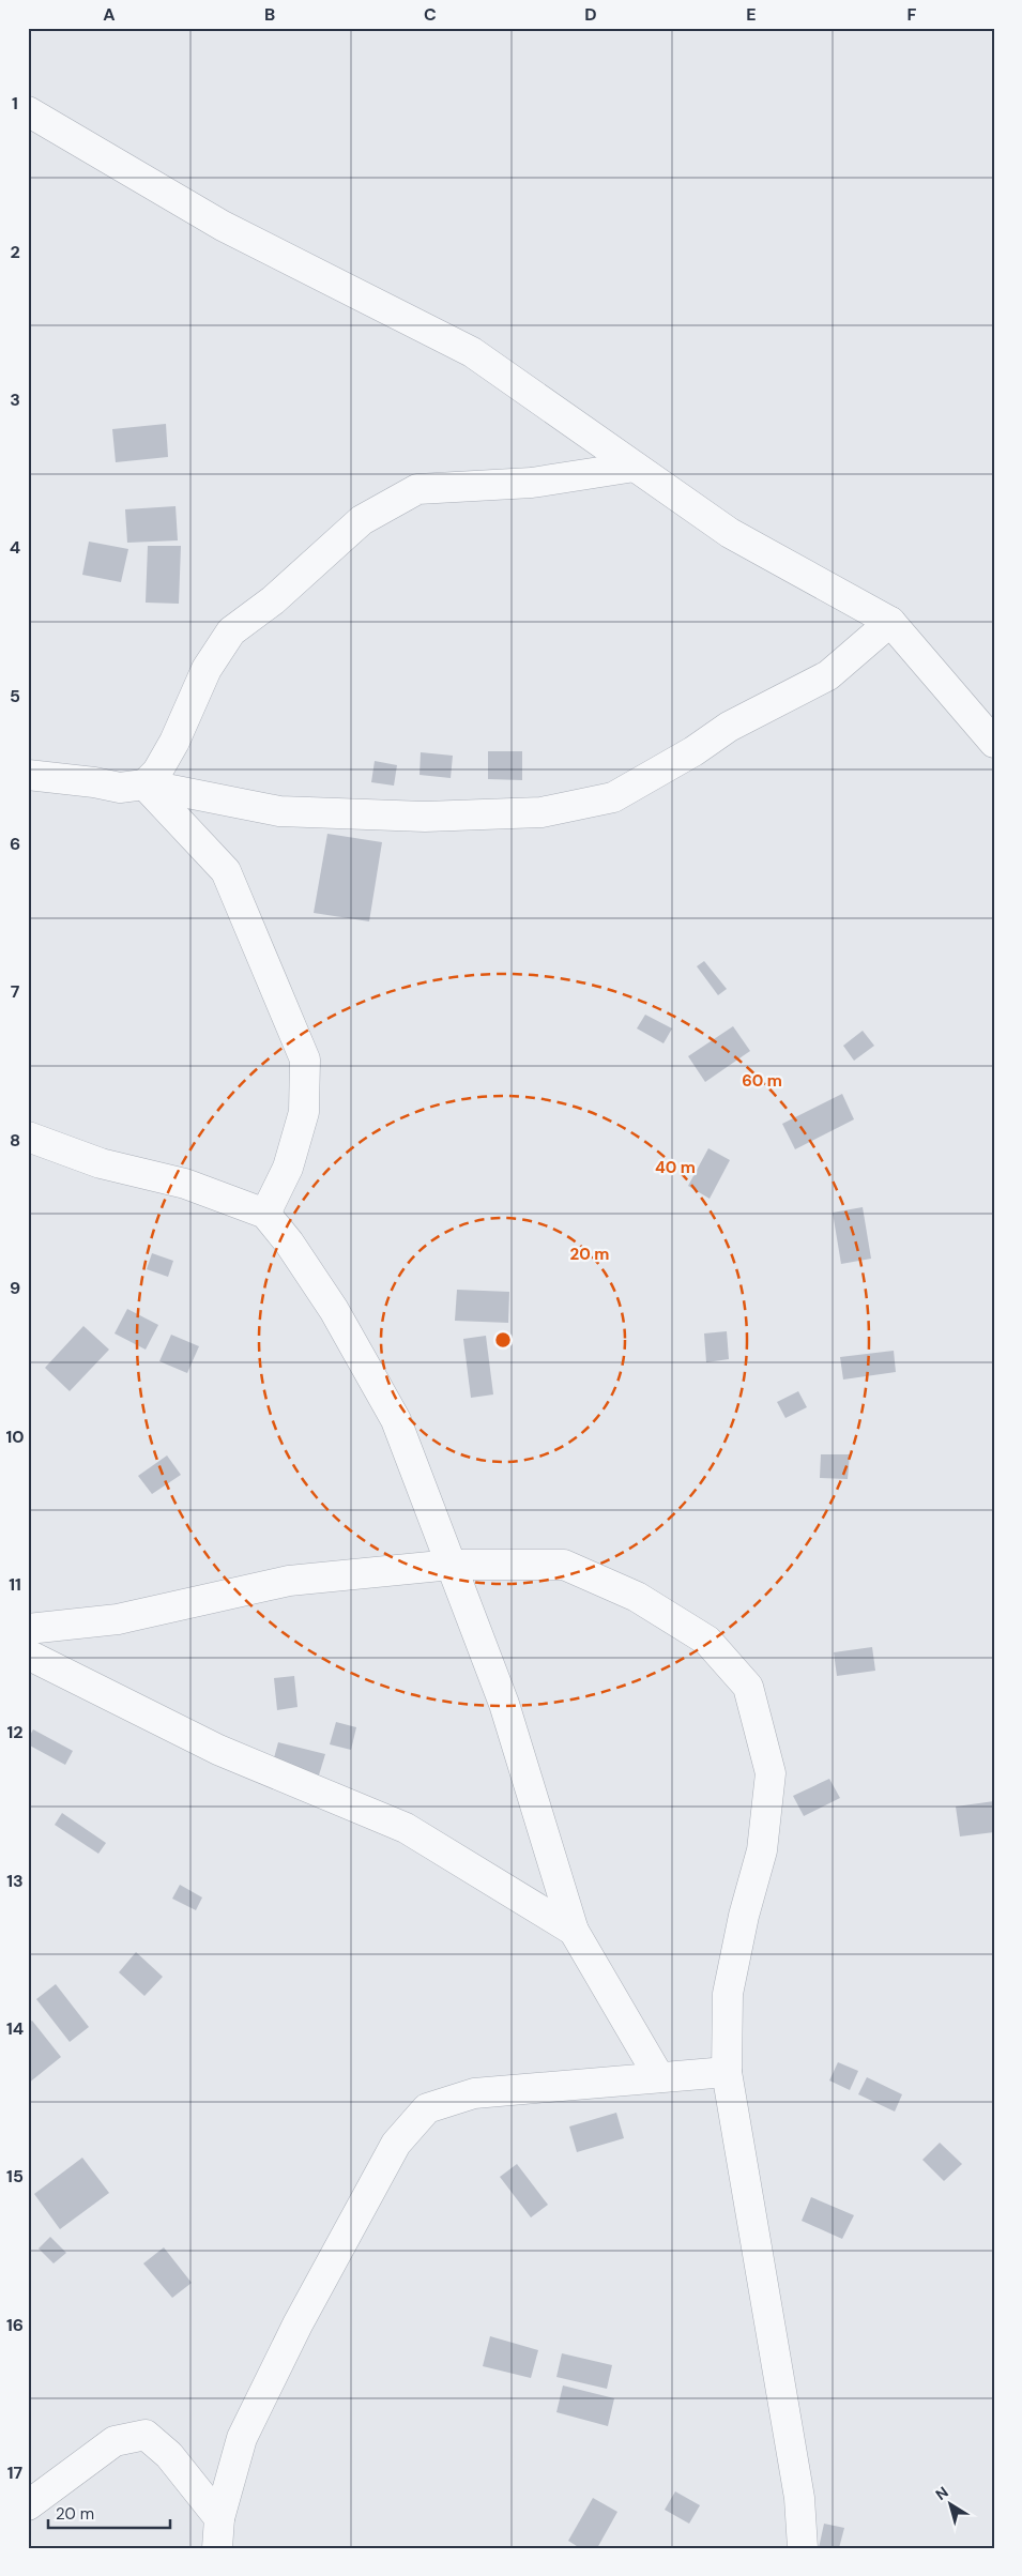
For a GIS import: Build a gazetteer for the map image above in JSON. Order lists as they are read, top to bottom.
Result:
{
  "scale_bar": "20 m",
  "north": "top left",
  "grid": {
    "columns": [
      "A",
      "B",
      "C",
      "D",
      "E",
      "F"
    ],
    "rows": [
      "1",
      "2",
      "3",
      "4",
      "5",
      "6",
      "7",
      "8",
      "9",
      "10",
      "11",
      "12",
      "13",
      "14",
      "15",
      "16",
      "17"
    ]
  },
  "rings": ["60 m", "40 m", "20 m"]
}
